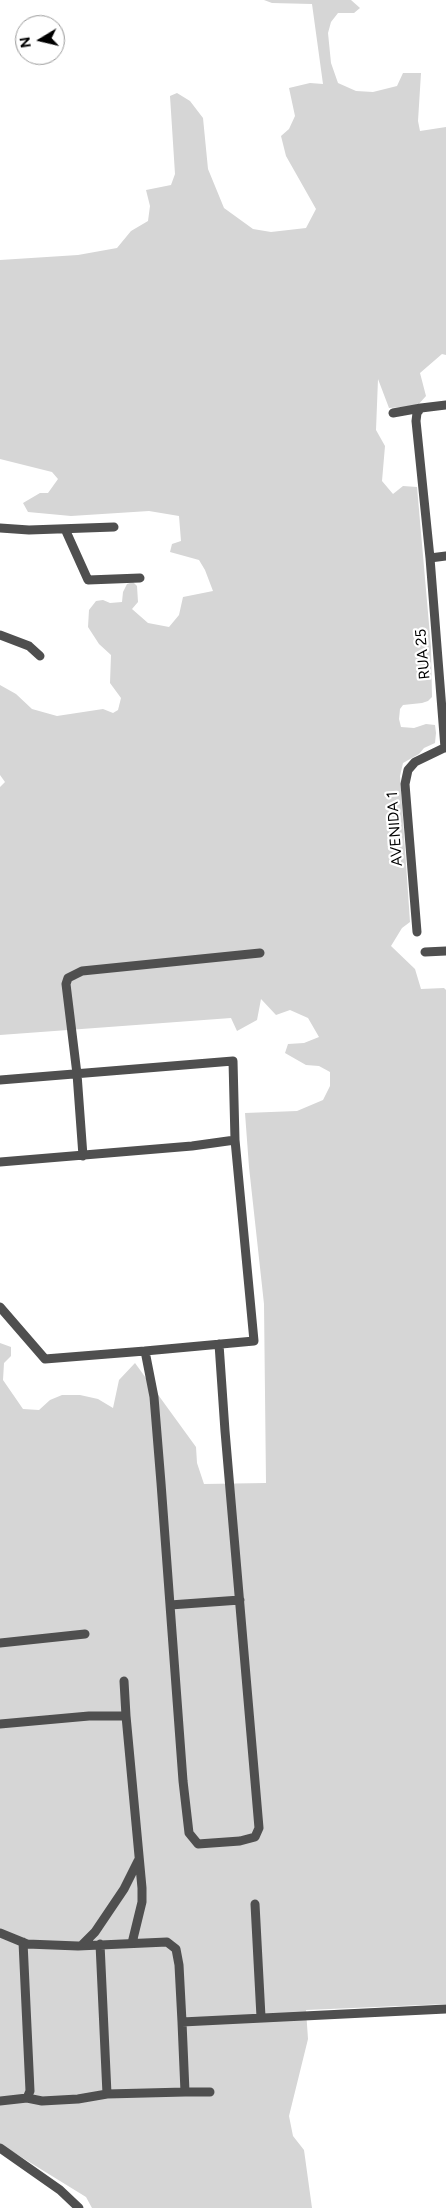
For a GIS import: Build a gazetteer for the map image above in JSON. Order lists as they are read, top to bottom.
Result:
{
  "streets": {
    "street": ["RUA 25", "AVENIDA 1"]
  },
  "crossings": [
    ["RUA 25", "AVENIDA 1"]
  ],
  "north": "left"
}
